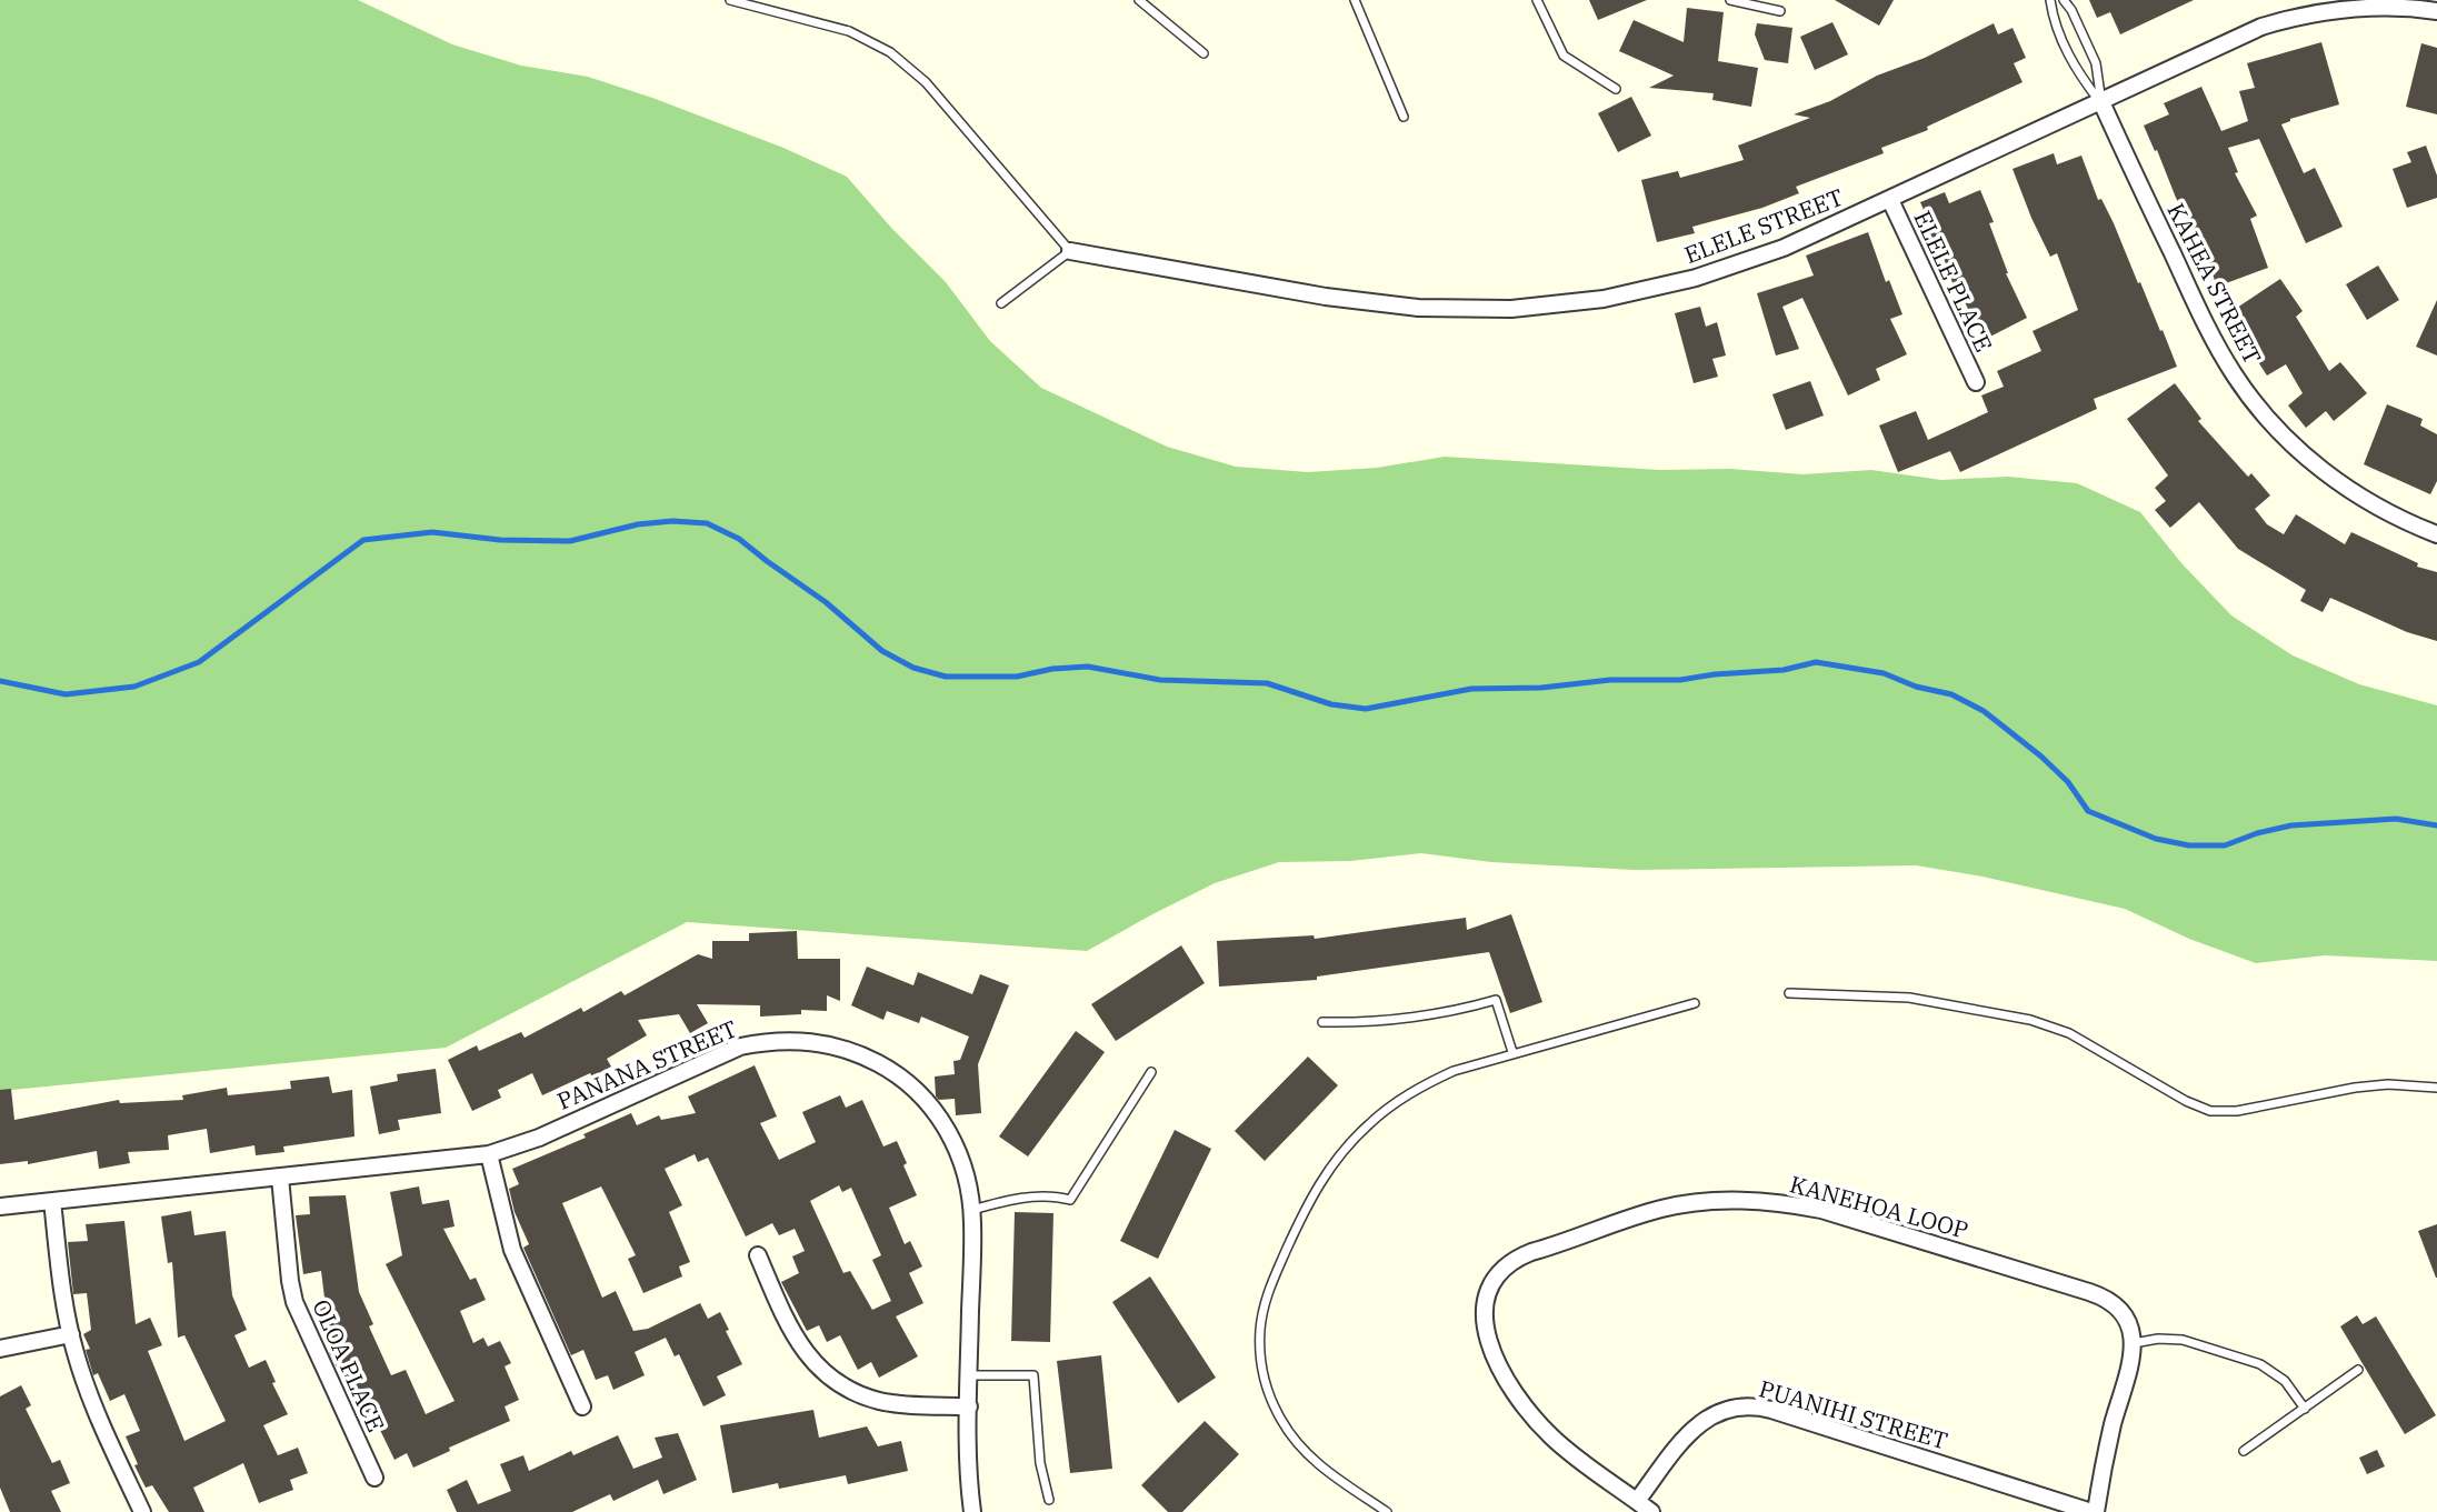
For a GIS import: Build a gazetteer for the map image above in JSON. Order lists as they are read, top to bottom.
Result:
{
  "streets": {
    "street": [
      "ELELE STREET",
      "ELELE PLACE",
      "KAHEA STREET",
      "PANANA STREET",
      "KANEHOA LOOP",
      "OLOA PLACE",
      "PUANIHI STREET"
    ]
  },
  "crossings": [
    ["ELELE STREET", "ELELE PLACE"],
    ["ELELE STREET", "KAHEA STREET"],
    ["PANANA STREET", "OLOA PLACE"],
    ["KANEHOA LOOP", "PUANIHI STREET"]
  ]
}
